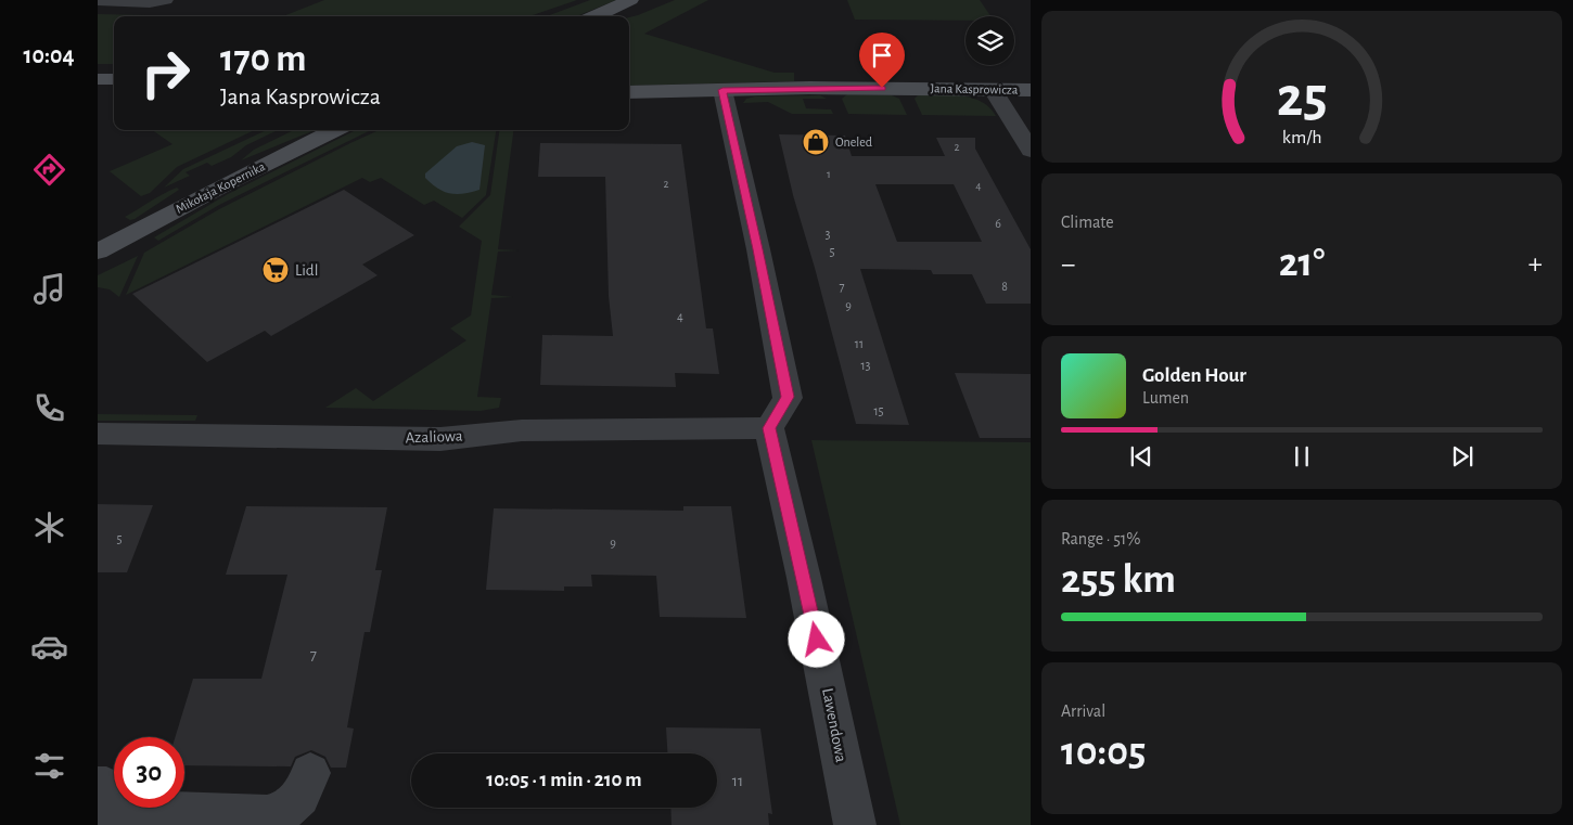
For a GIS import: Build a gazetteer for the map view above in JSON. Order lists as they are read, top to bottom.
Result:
{
  "streets": {
    "street": [
      "Jana Kasprowicza",
      "Mikołaja Kopernika",
      "Azaliowa",
      "Lawendowa"
    ]
  },
  "crossings": [
    ["Azaliowa", "Lawendowa"]
  ],
  "places": {
    "shop": ["Oneled"],
    "supermarket": ["Lidl"]
  },
  "house_numbers": [
    "2",
    "1",
    "2",
    "4",
    "6",
    "3",
    "5",
    "7",
    "8",
    "9",
    "4",
    "11",
    "13",
    "15",
    "5",
    "9",
    "7",
    "11"
  ],
  "page": {
    "tabs": "10:04",
    "turn": ["170 m", "Jana Kasprowicza"],
    "tile": [
      "Climate",
      ["Range · 51%", "255 km"],
      ["Arrival", "10:05"]
    ],
    "heat": ["−", "21°", "+"],
    "song": ["Golden Hour", "Lumen"],
    "limit": "30",
    "trip": "10:05 · 1 min · 210 m",
    "gauge": ["25", "km/h"]
  }
}
